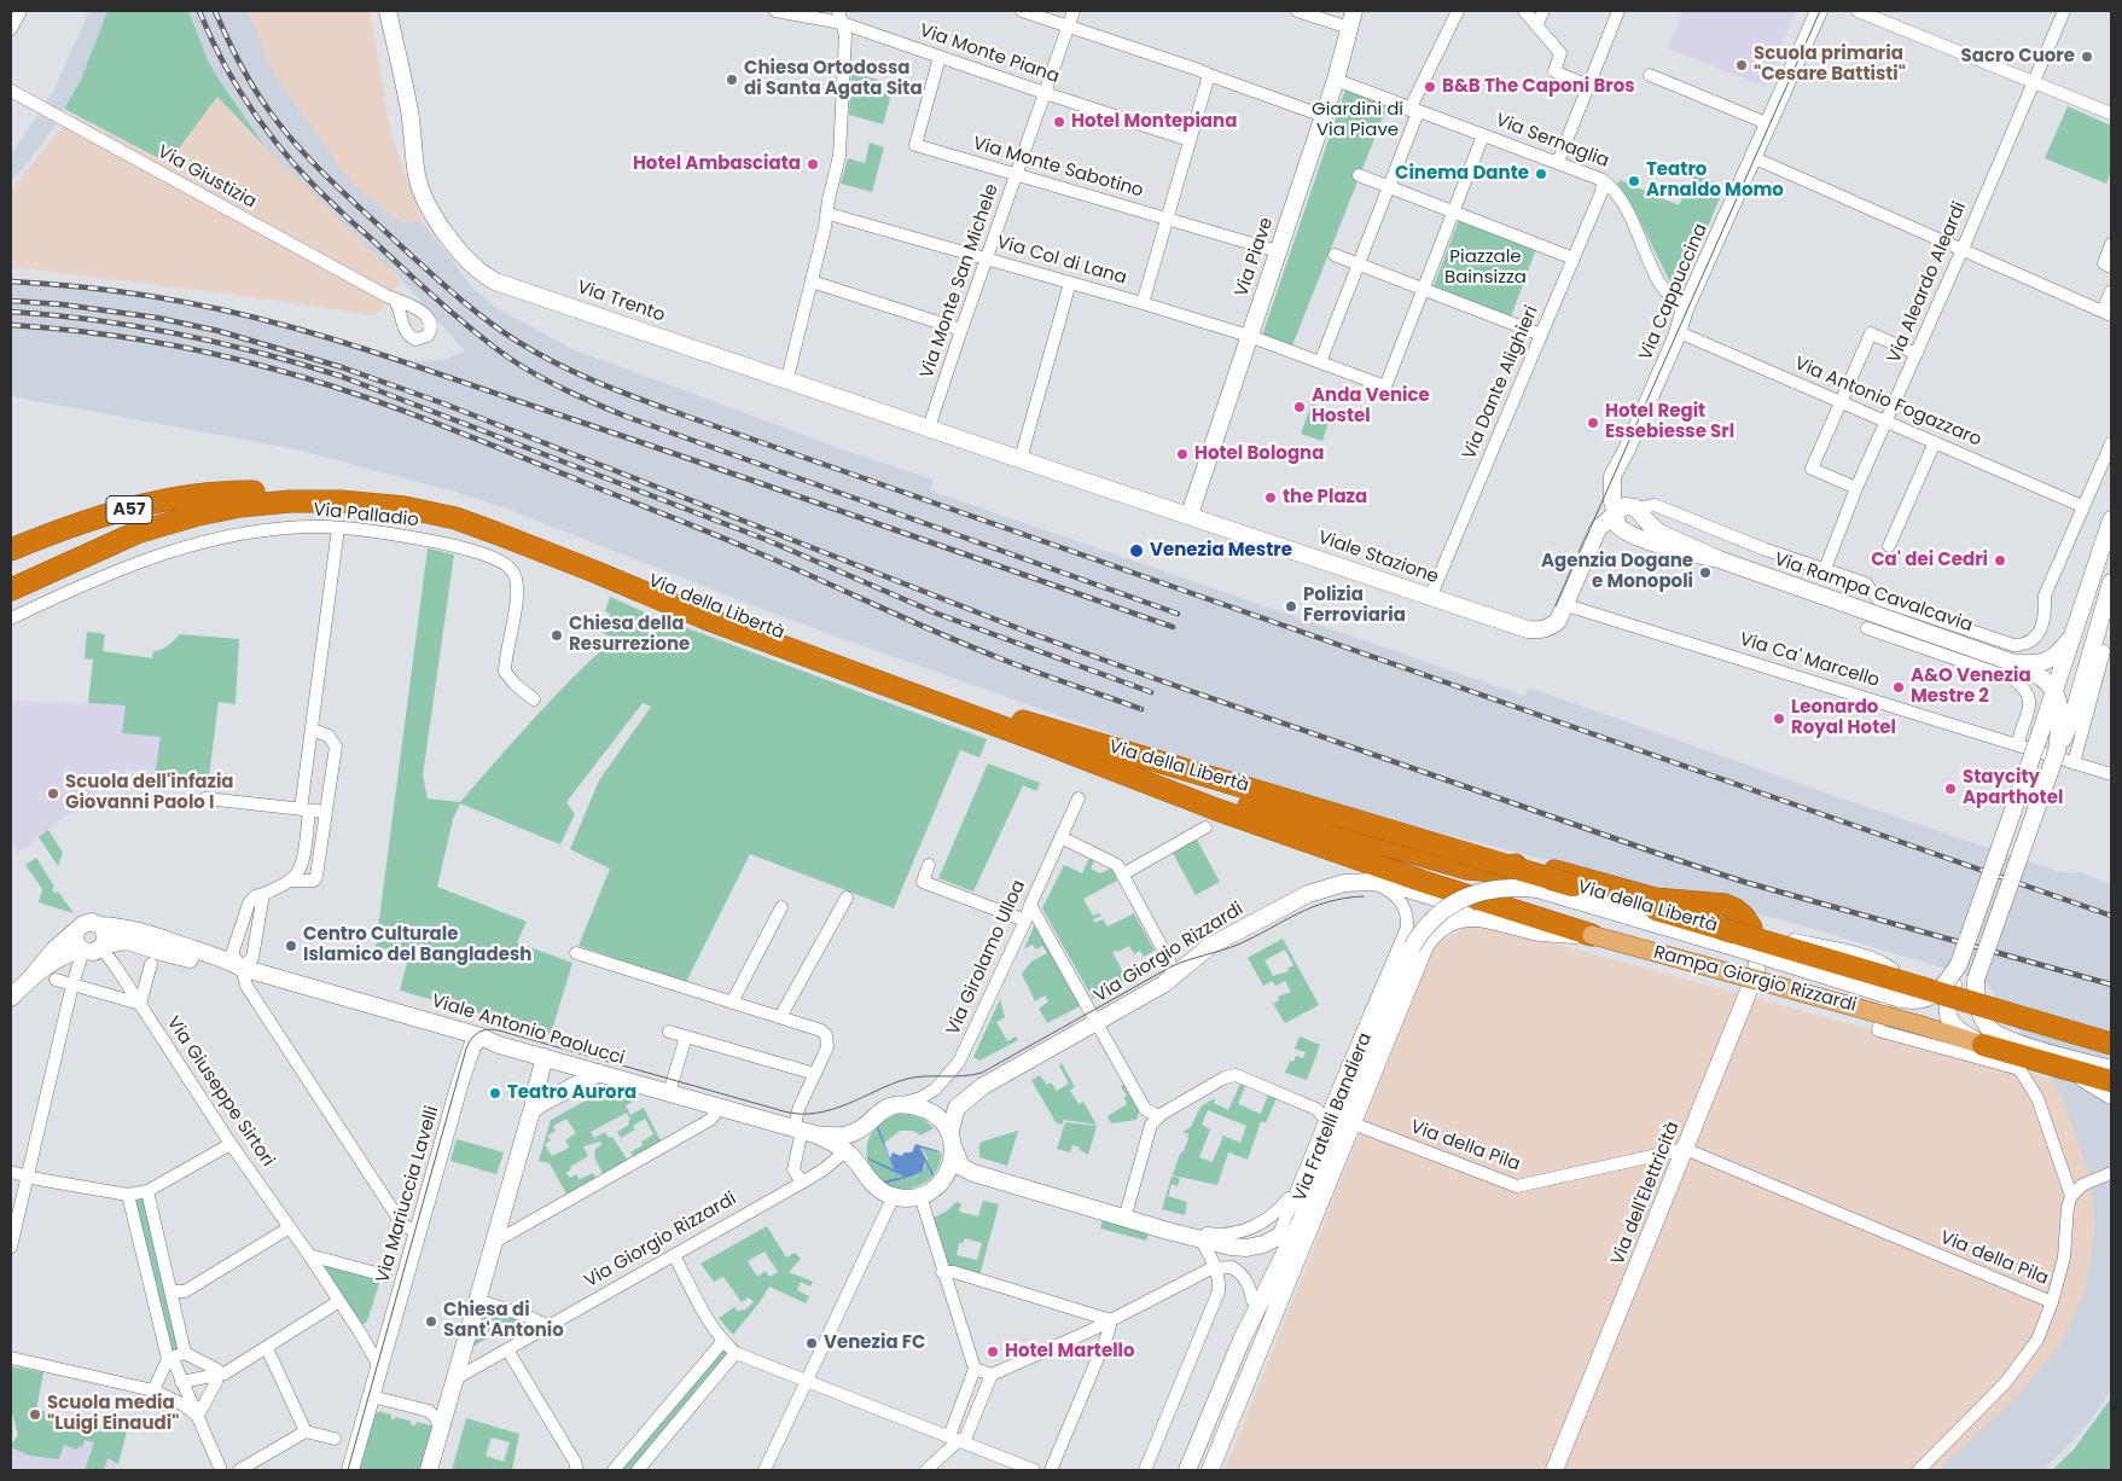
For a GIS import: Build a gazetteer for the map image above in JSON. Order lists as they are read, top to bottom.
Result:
{
  "streets": {
    "highway": ["A57", "Via della Libertà", "Rampa Giorgio Rizzardi"],
    "street": [
      "Via Monte Piana",
      "Via Sernaglia",
      "Via Monte Sabotino",
      "Via Giustizia",
      "Via Piave",
      "Via Col di Lana",
      "Via Monte San Michele",
      "Via Aleardo Aleardi",
      "Via Cappuccina",
      "Via Trento",
      "Via Dante Alighieri",
      "Via Antonio Fogazzaro",
      "Via Palladio",
      "Viale Stazione",
      "Via Rampa Cavalcavia",
      "Via Ca' Marcello",
      "Via Giorgio Rizzardi",
      "Via Girolamo Ulloa",
      "Viale Antonio Paolucci",
      "Via Giuseppe Sirtori",
      "Via Fratelli Bandiera",
      "Via della Pila",
      "Via dell'Elettricità",
      "Via Mariuccia Lavelli"
    ]
  },
  "crossings": [
    ["Via Monte Piana", "Via Monte Sabotino"],
    ["Via Monte Piana", "Via Monte San Michele"],
    ["Via Sernaglia", "Via Piave"],
    ["Via Sernaglia", "Via Cappuccina"],
    ["Via Sernaglia", "Via Dante Alighieri"],
    ["Via Sernaglia", "Via Antonio Fogazzaro"],
    ["Via Monte Sabotino", "Via Piave"],
    ["Via Monte Sabotino", "Via Monte San Michele"],
    ["Via Piave", "Via Col di Lana"],
    ["Via Piave", "Viale Stazione"],
    ["Via Col di Lana", "Via Monte San Michele"],
    ["Via Monte San Michele", "Via Trento"],
    ["Via Aleardo Aleardi", "Via Antonio Fogazzaro"],
    ["Via Aleardo Aleardi", "Via Rampa Cavalcavia"],
    ["Via Cappuccina", "Via Antonio Fogazzaro"],
    ["Via Cappuccina", "Via Rampa Cavalcavia"],
    ["Via Trento", "Viale Stazione"],
    ["Via Dante Alighieri", "Viale Stazione"],
    ["Via Antonio Fogazzaro", "Via Rampa Cavalcavia"],
    ["A57", "Via della Libertà"],
    ["Viale Stazione", "Via Ca' Marcello"],
    ["Via della Libertà", "Via Giorgio Rizzardi"],
    ["Via della Libertà", "Rampa Giorgio Rizzardi"],
    ["Via della Libertà", "Via Fratelli Bandiera"],
    ["Via Giorgio Rizzardi", "Via Girolamo Ulloa"],
    ["Via Giorgio Rizzardi", "Rampa Giorgio Rizzardi"],
    ["Via Giorgio Rizzardi", "Via Fratelli Bandiera"],
    ["Rampa Giorgio Rizzardi", "Via Fratelli Bandiera"],
    ["Viale Antonio Paolucci", "Via Giuseppe Sirtori"],
    ["Viale Antonio Paolucci", "Via Mariuccia Lavelli"],
    ["Via Giuseppe Sirtori", "Via Mariuccia Lavelli"],
    ["Via Fratelli Bandiera", "Via della Pila"],
    ["Via della Pila", "Via dell'Elettricità"]
  ],
  "parks": ["Giardini di Via Piave", "Piazzale Bainsizza"],
  "places": [
    "Sacro Cuore",
    "Scuola primaria \"Cesare Battisti\"",
    "Chiesa Ortodossa di Santa Agata Sita",
    "B&B The Caponi Bros",
    "Hotel Montepiana",
    "Hotel Ambasciata",
    "Cinema Dante",
    "Teatro Arnaldo Momo",
    "Anda Venice Hostel",
    "Hotel Regit Essebiesse Srl",
    "Hotel Bologna",
    "the Plaza",
    "Venezia Mestre",
    "Ca' dei Cedri",
    "Agenzia Dogane e Monopoli",
    "Polizia Ferroviaria",
    "Chiesa della Resurrezione",
    "A&O Venezia Mestre 2",
    "Leonardo Royal Hotel",
    "Staycity Aparthotel",
    "Scuola dell'infazia Giovanni Paolo I",
    "Centro Culturale Islamico del Bangladesh",
    "Teatro Aurora",
    "Chiesa di Sant'Antonio",
    "Venezia FC",
    "Hotel Martello",
    "Scuola media \"Luigi Einaudi\""
  ]
}
